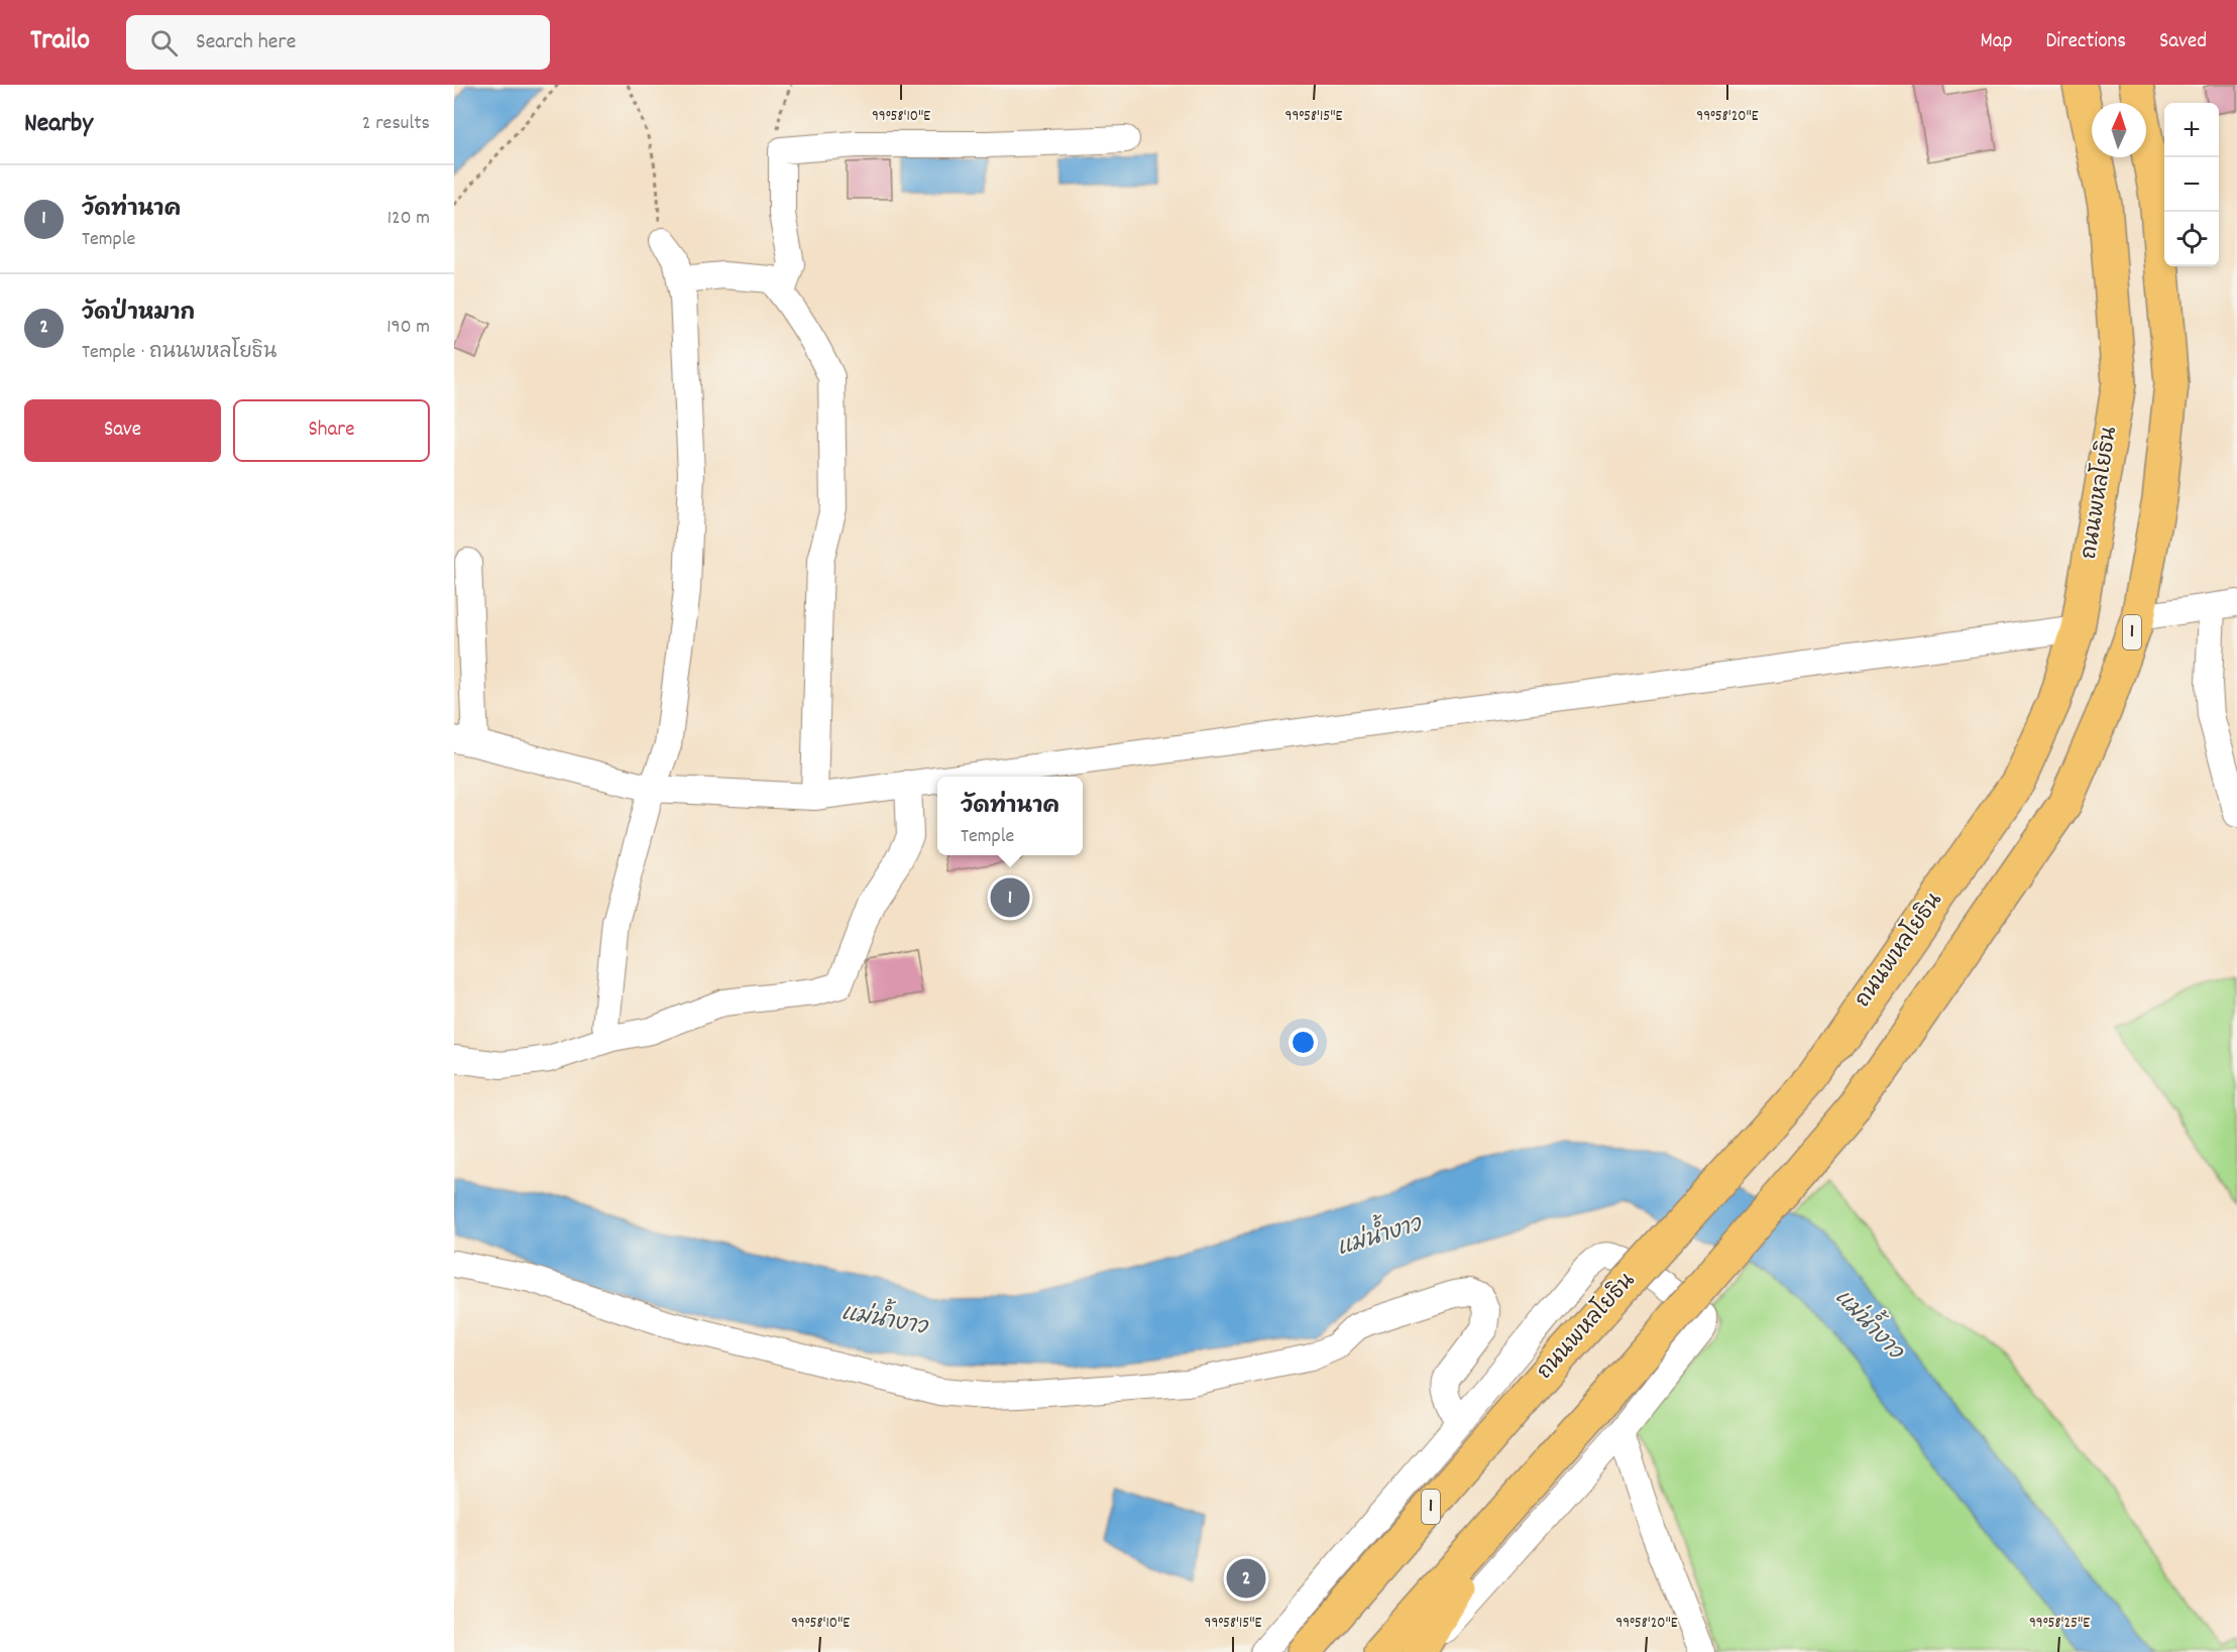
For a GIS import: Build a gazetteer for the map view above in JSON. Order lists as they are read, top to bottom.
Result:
{
  "streets": {
    "highway": ["ถนนพหลโยธิน", "1"]
  },
  "water": ["แม่น้ำงาว"],
  "north": "top",
  "page": {
    "header": "Trailo",
    "search": "Search here",
    "nav": ["Map", "Directions", "Saved"],
    "heading": ["Nearby", "2 results"],
    "map_buttons": ["+", "−"],
    "list": [
      {
        "mark": "1",
        "name": "วัดท่านาค",
        "note": "Temple",
        "value": "120 m"
      },
      {
        "mark": "2",
        "name": "วัดป่าหมาก",
        "note": "Temple · ถนนพหลโยธิน",
        "value": "190 m"
      }
    ],
    "buttons": ["Save", "Share"],
    "popup": ["วัดท่านาค", "Temple"],
    "pins": ["1", "2"]
  },
  "coordinates": [
    "99°58'10\"E",
    "99°58'15\"E",
    "99°58'20\"E",
    "99°58'25\"E"
  ]
}
